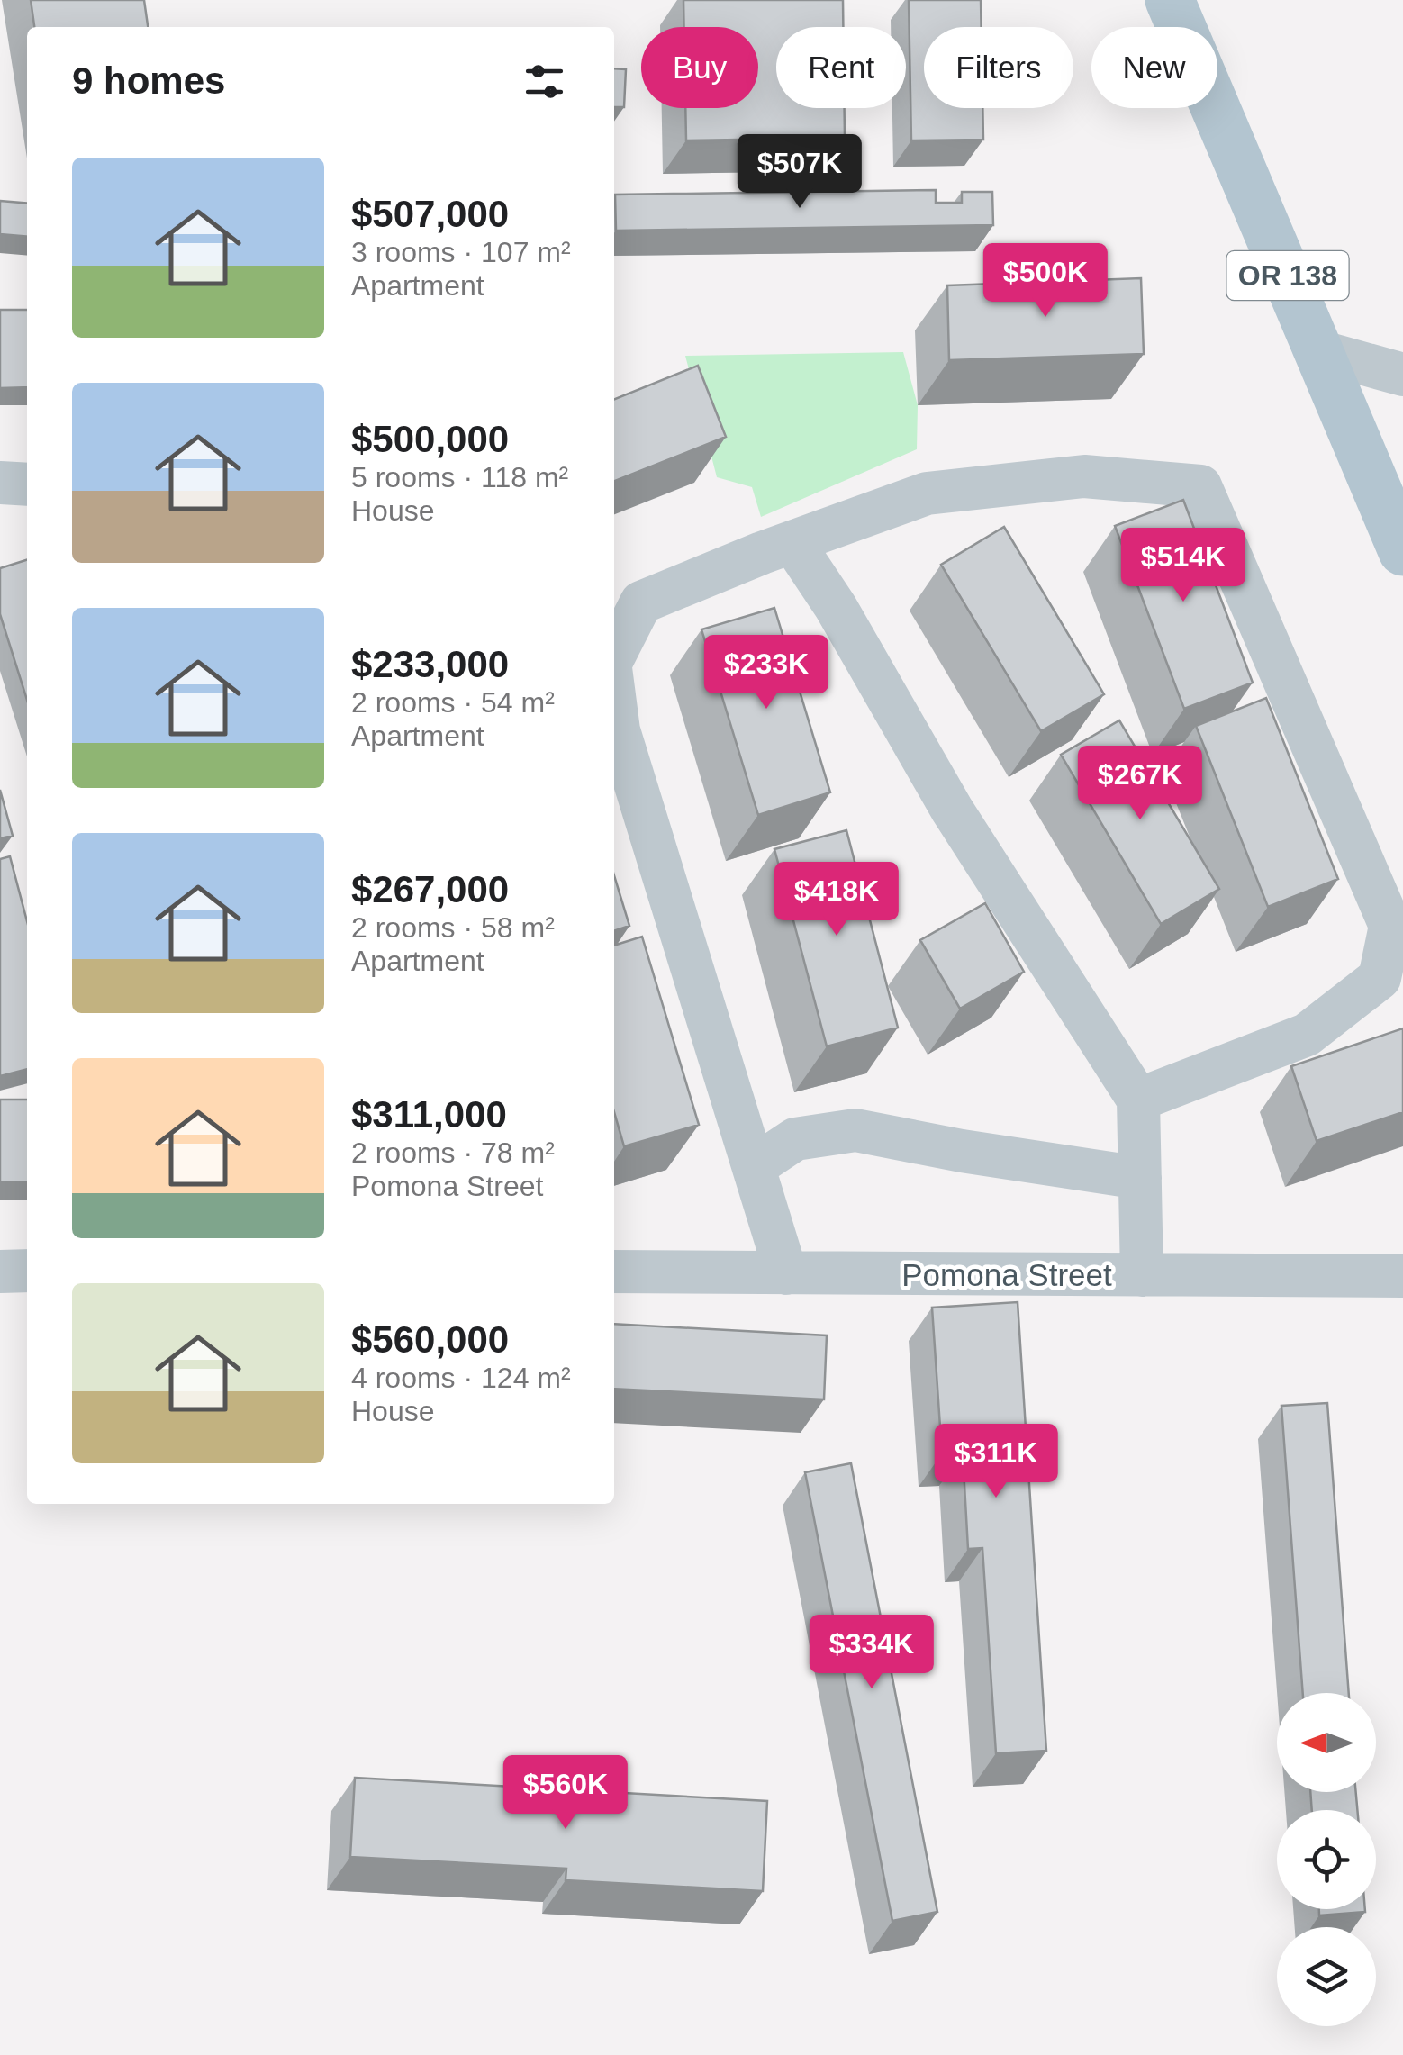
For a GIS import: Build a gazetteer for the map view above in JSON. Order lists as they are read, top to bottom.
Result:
{
  "streets": {
    "main road": ["OR 138"],
    "street": ["Pomona Street"]
  },
  "north": "left",
  "page": {
    "chip": [
      "Buy",
      "Rent",
      "Filters",
      "New"
    ],
    "heading": "9 homes",
    "price": [
      "$507K",
      "$500K",
      "$514K",
      "$233K",
      "$267K",
      "$418K",
      "$311K",
      "$334K",
      "$560K"
    ],
    "list": [
      {
        "name": "$507,000",
        "note": "3 rooms · 107 m² · Apartment"
      },
      {
        "name": "$500,000",
        "note": "5 rooms · 118 m² · House"
      },
      {
        "name": "$233,000",
        "note": "2 rooms · 54 m² · Apartment"
      },
      {
        "name": "$267,000",
        "note": "2 rooms · 58 m² · Apartment"
      },
      {
        "name": "$311,000",
        "note": "2 rooms · 78 m² · Pomona Street"
      },
      {
        "name": "$560,000",
        "note": "4 rooms · 124 m² · House"
      }
    ]
  }
}
